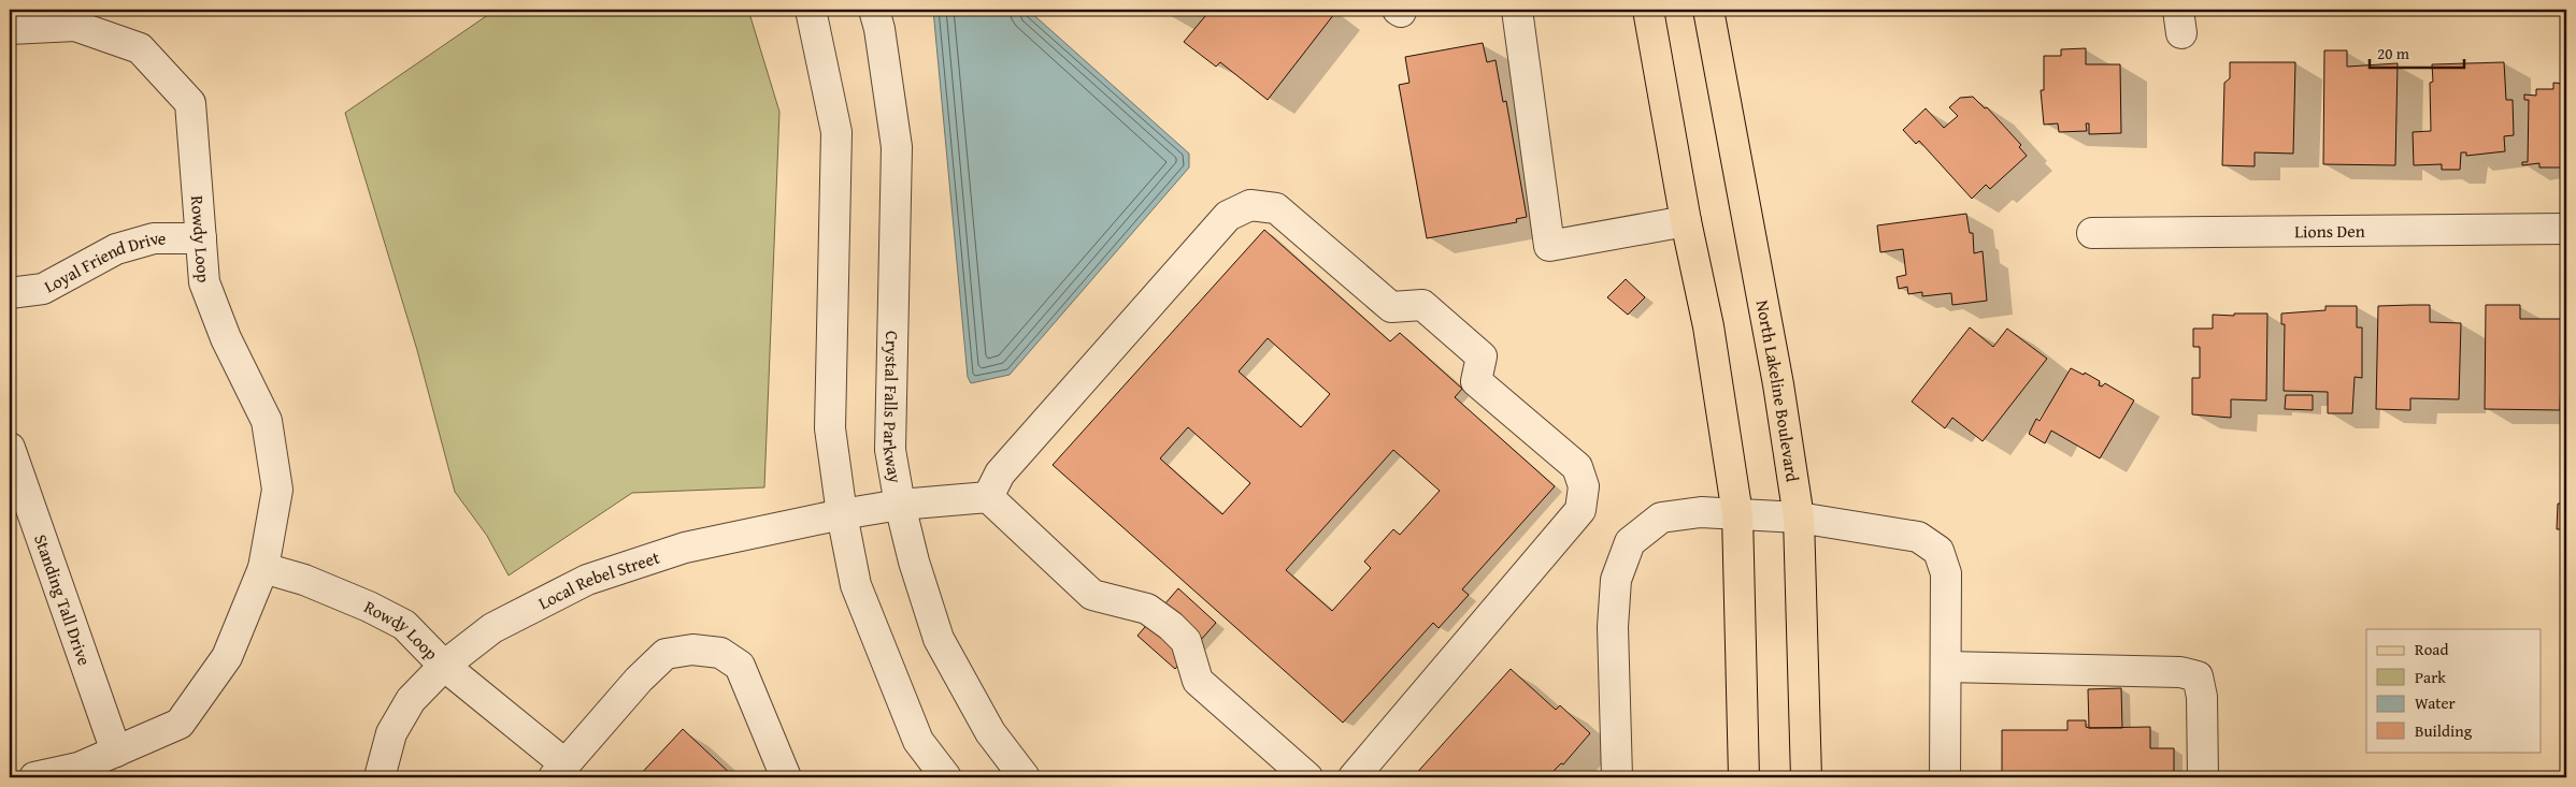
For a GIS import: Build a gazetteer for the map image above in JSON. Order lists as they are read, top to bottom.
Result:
{
  "streets": {
    "main road": ["North Lakeline Boulevard"],
    "street": [
      "Lions Den",
      "Rowdy Loop",
      "Loyal Friend Drive",
      "Crystal Falls Parkway",
      "Local Rebel Street",
      "Standing Tall Drive"
    ]
  },
  "crossings": [
    ["Rowdy Loop", "Loyal Friend Drive"],
    ["Rowdy Loop", "Local Rebel Street"],
    ["Rowdy Loop", "Standing Tall Drive"],
    ["Crystal Falls Parkway", "Local Rebel Street"]
  ],
  "legend": [
    "Road",
    "Park",
    "Water",
    "Building"
  ],
  "scale_bar": "20 m"
}
